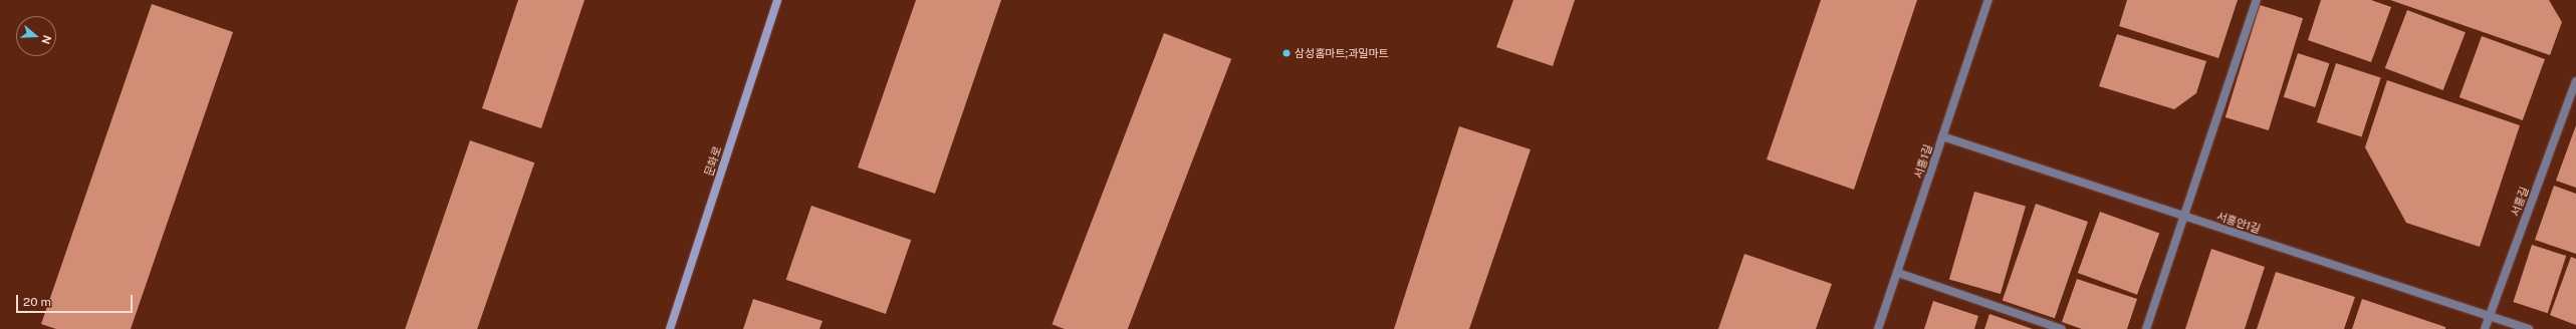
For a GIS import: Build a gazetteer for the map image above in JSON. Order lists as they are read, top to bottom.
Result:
{
  "streets": {
    "street": [
      "문화로",
      "서흥1길",
      "서흥길",
      "서흥안1길"
    ]
  },
  "crossings": [
    ["서흥1길", "서흥안1길"],
    ["서흥길", "서흥안1길"]
  ],
  "places": ["삼성홈마트;과일마트"],
  "scale_bar": "20 m",
  "north": "right"
}
